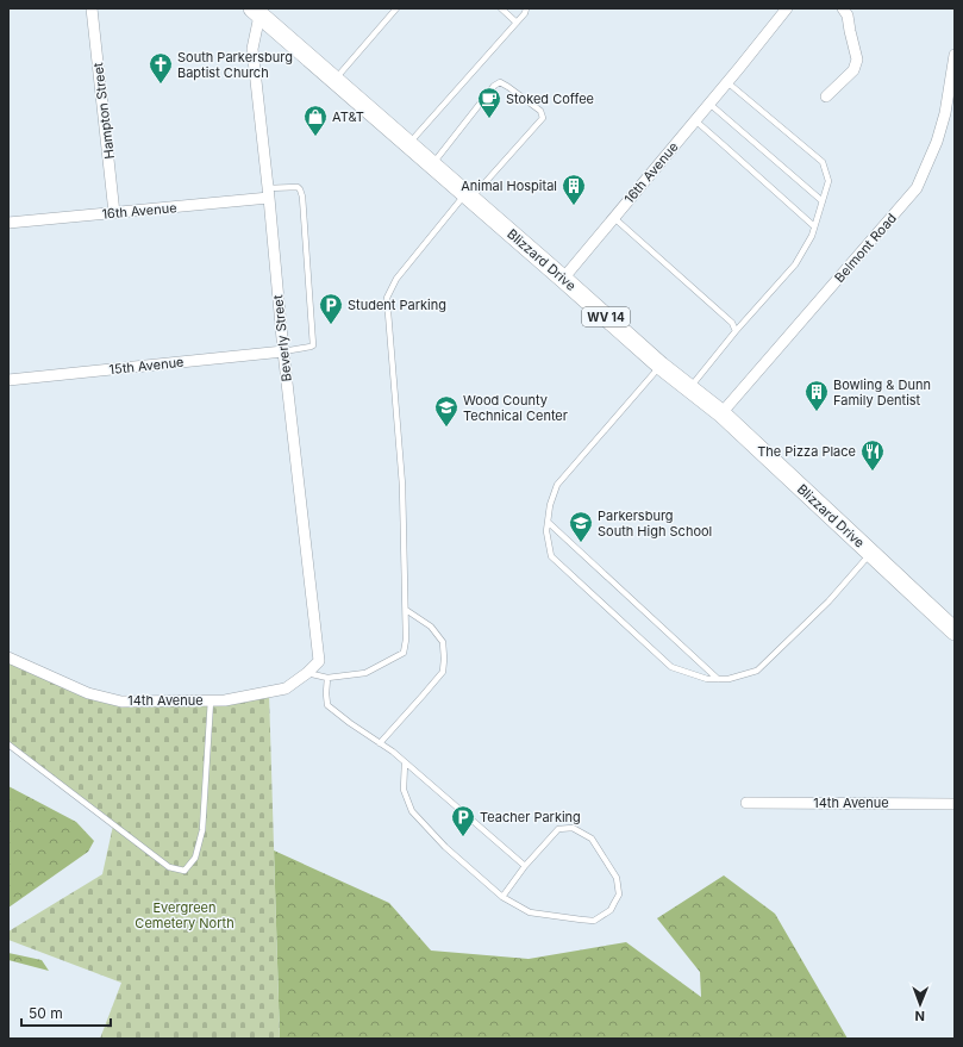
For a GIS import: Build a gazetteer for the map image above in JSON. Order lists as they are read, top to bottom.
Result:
{
  "streets": {
    "main road": ["Blizzard Drive", "WV 14"],
    "street": [
      "Hampton Street",
      "16th Avenue",
      "Belmont Road",
      "Beverly Street",
      "15th Avenue",
      "14th Avenue"
    ]
  },
  "crossings": [
    ["Hampton Street", "16th Avenue"],
    ["16th Avenue", "Blizzard Drive"],
    ["16th Avenue", "Beverly Street"],
    ["Belmont Road", "Blizzard Drive"],
    ["Blizzard Drive", "Beverly Street"],
    ["Beverly Street", "15th Avenue"],
    ["Beverly Street", "14th Avenue"]
  ],
  "parks": ["Evergreen Cemetery North"],
  "places": {
    "church": ["South Parkersburg Baptist Church"],
    "cafe": ["Stoked Coffee"],
    "shop": ["AT&T"],
    "building": ["Animal Hospital", "Bowling & Dunn Family Dentist"],
    "parking": ["Student Parking", "Teacher Parking"],
    "school or university": ["Wood County Technical Center", "Parkersburg South High School"],
    "restaurant": ["The Pizza Place"]
  },
  "scale_bar": "50 m",
  "north": "bottom"
}
